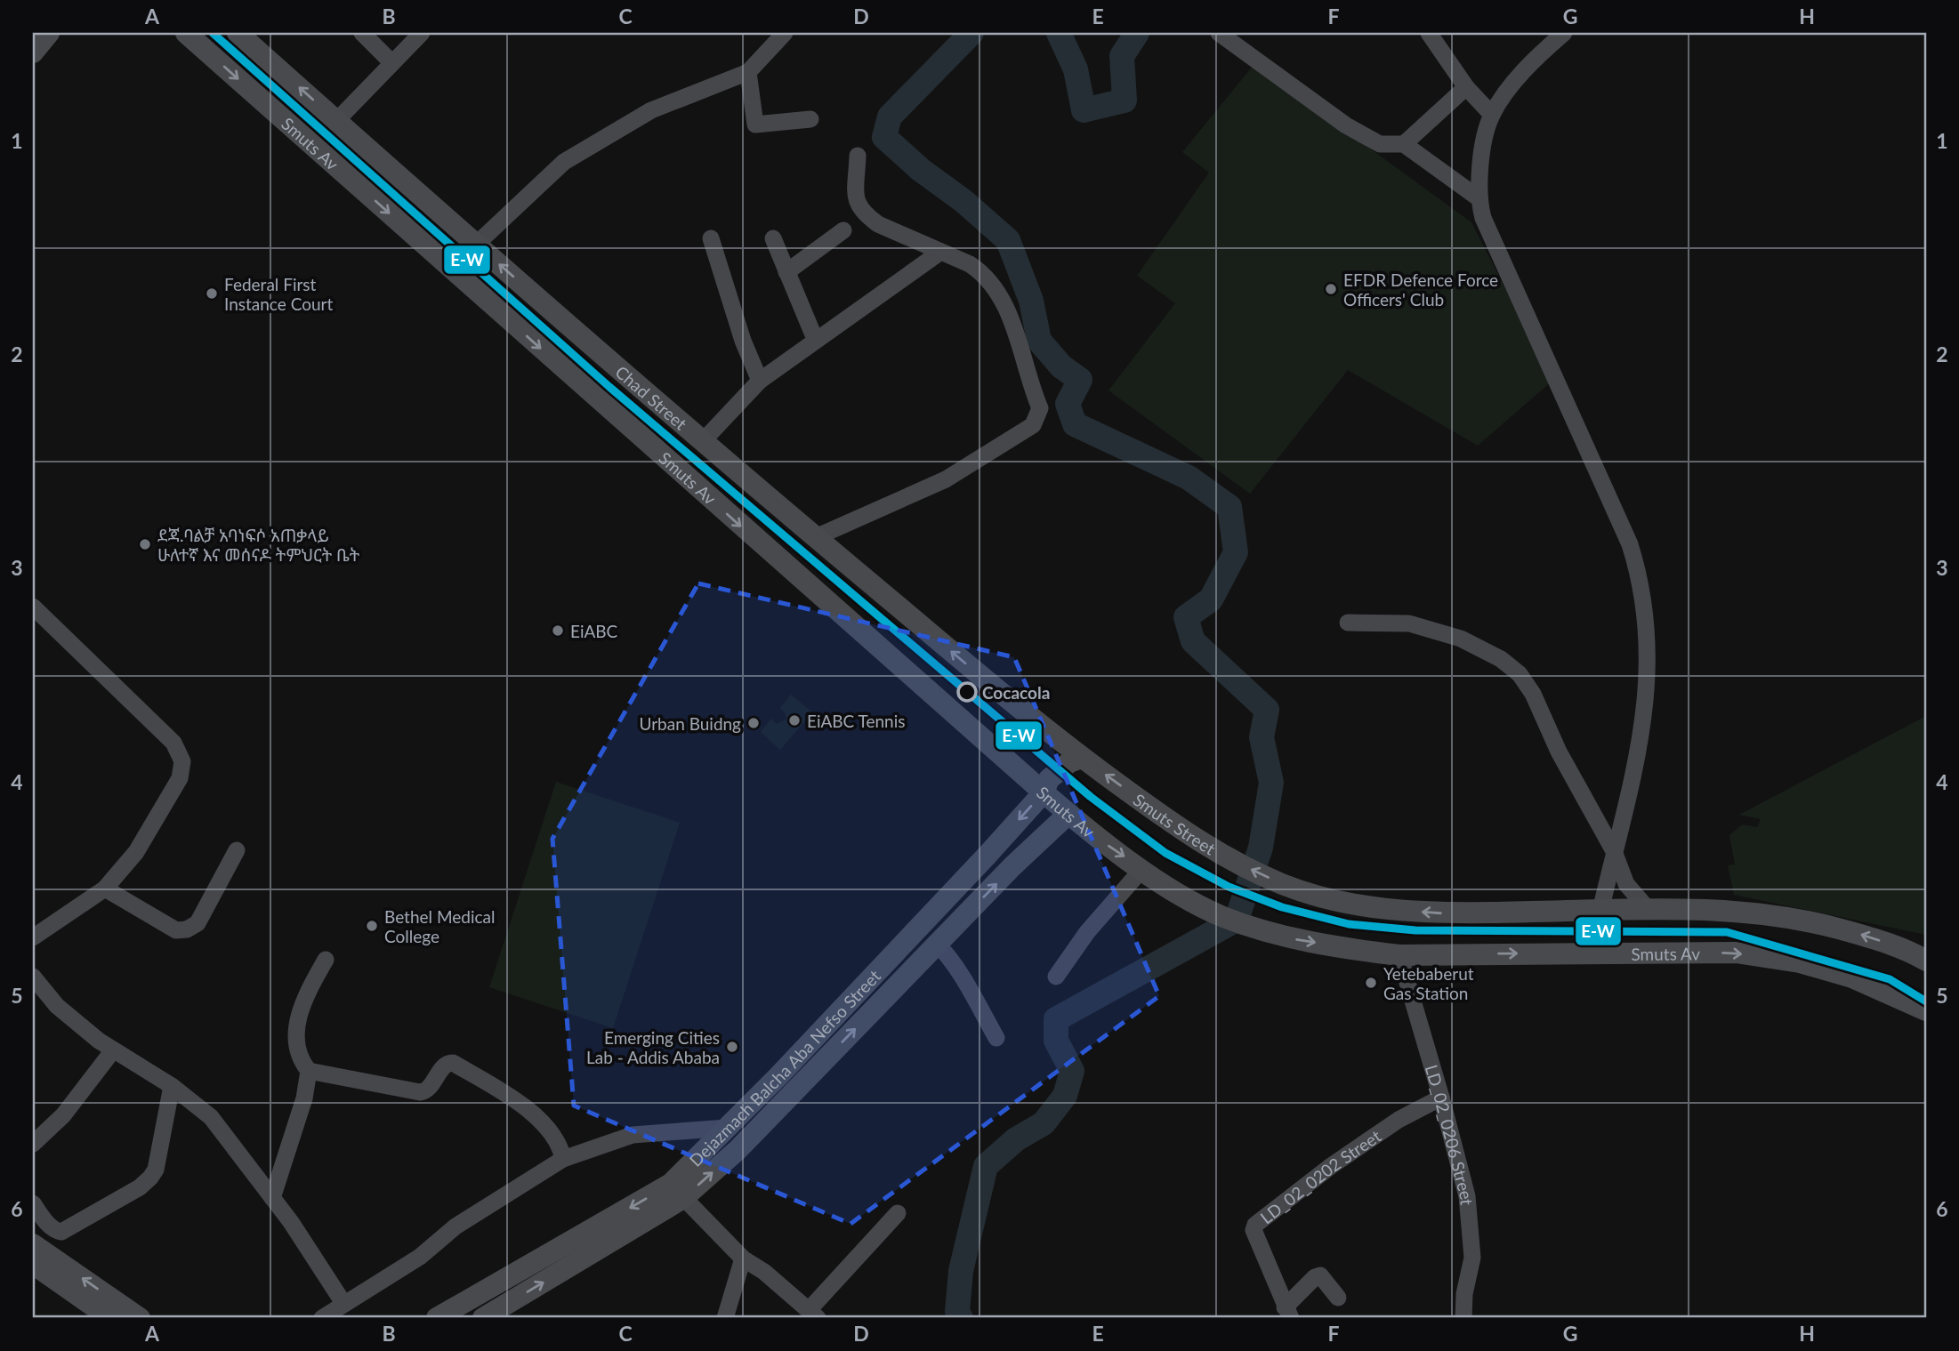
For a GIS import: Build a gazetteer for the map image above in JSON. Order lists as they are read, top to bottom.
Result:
{
  "streets": {
    "main road": [
      "Smuts Av",
      "Chad Street",
      "Smuts Street",
      "Dejazmach Balcha Aba Nefso Street"
    ],
    "street": ["LD_02_0206 Street", "LD_02_0202 Street"]
  },
  "crossings": [
    ["Smuts Av", "Dejazmach Balcha Aba Nefso Street"],
    ["Smuts Av", "LD_02_0206 Street"],
    ["Chad Street", "Smuts Street"],
    ["Chad Street", "Dejazmach Balcha Aba Nefso Street"],
    ["Smuts Street", "Dejazmach Balcha Aba Nefso Street"],
    ["LD_02_0206 Street", "LD_02_0202 Street"]
  ],
  "one_way": ["Smuts Av", "Chad Street", "Smuts Street"],
  "places": [
    "EFDR Defence Force Officers' Club",
    "Federal First Instance Court",
    "ደጃ.ባልቻ አባነፍሶ አጠቃላይ ሁለተኛ እና መሰናዶ ትምህርት ቤት",
    "EiABC",
    "Cocacola",
    "EiABC Tennis",
    "Urban Buidng",
    "Bethel Medical College",
    "Yetebaberut Gas Station",
    "Emerging Cities Lab - Addis Ababa"
  ],
  "lines": ["transit line E-W"],
  "grid": {
    "columns": [
      "A",
      "B",
      "C",
      "D",
      "E",
      "F",
      "G",
      "H"
    ],
    "rows": [
      "1",
      "2",
      "3",
      "4",
      "5",
      "6"
    ]
  }
}
